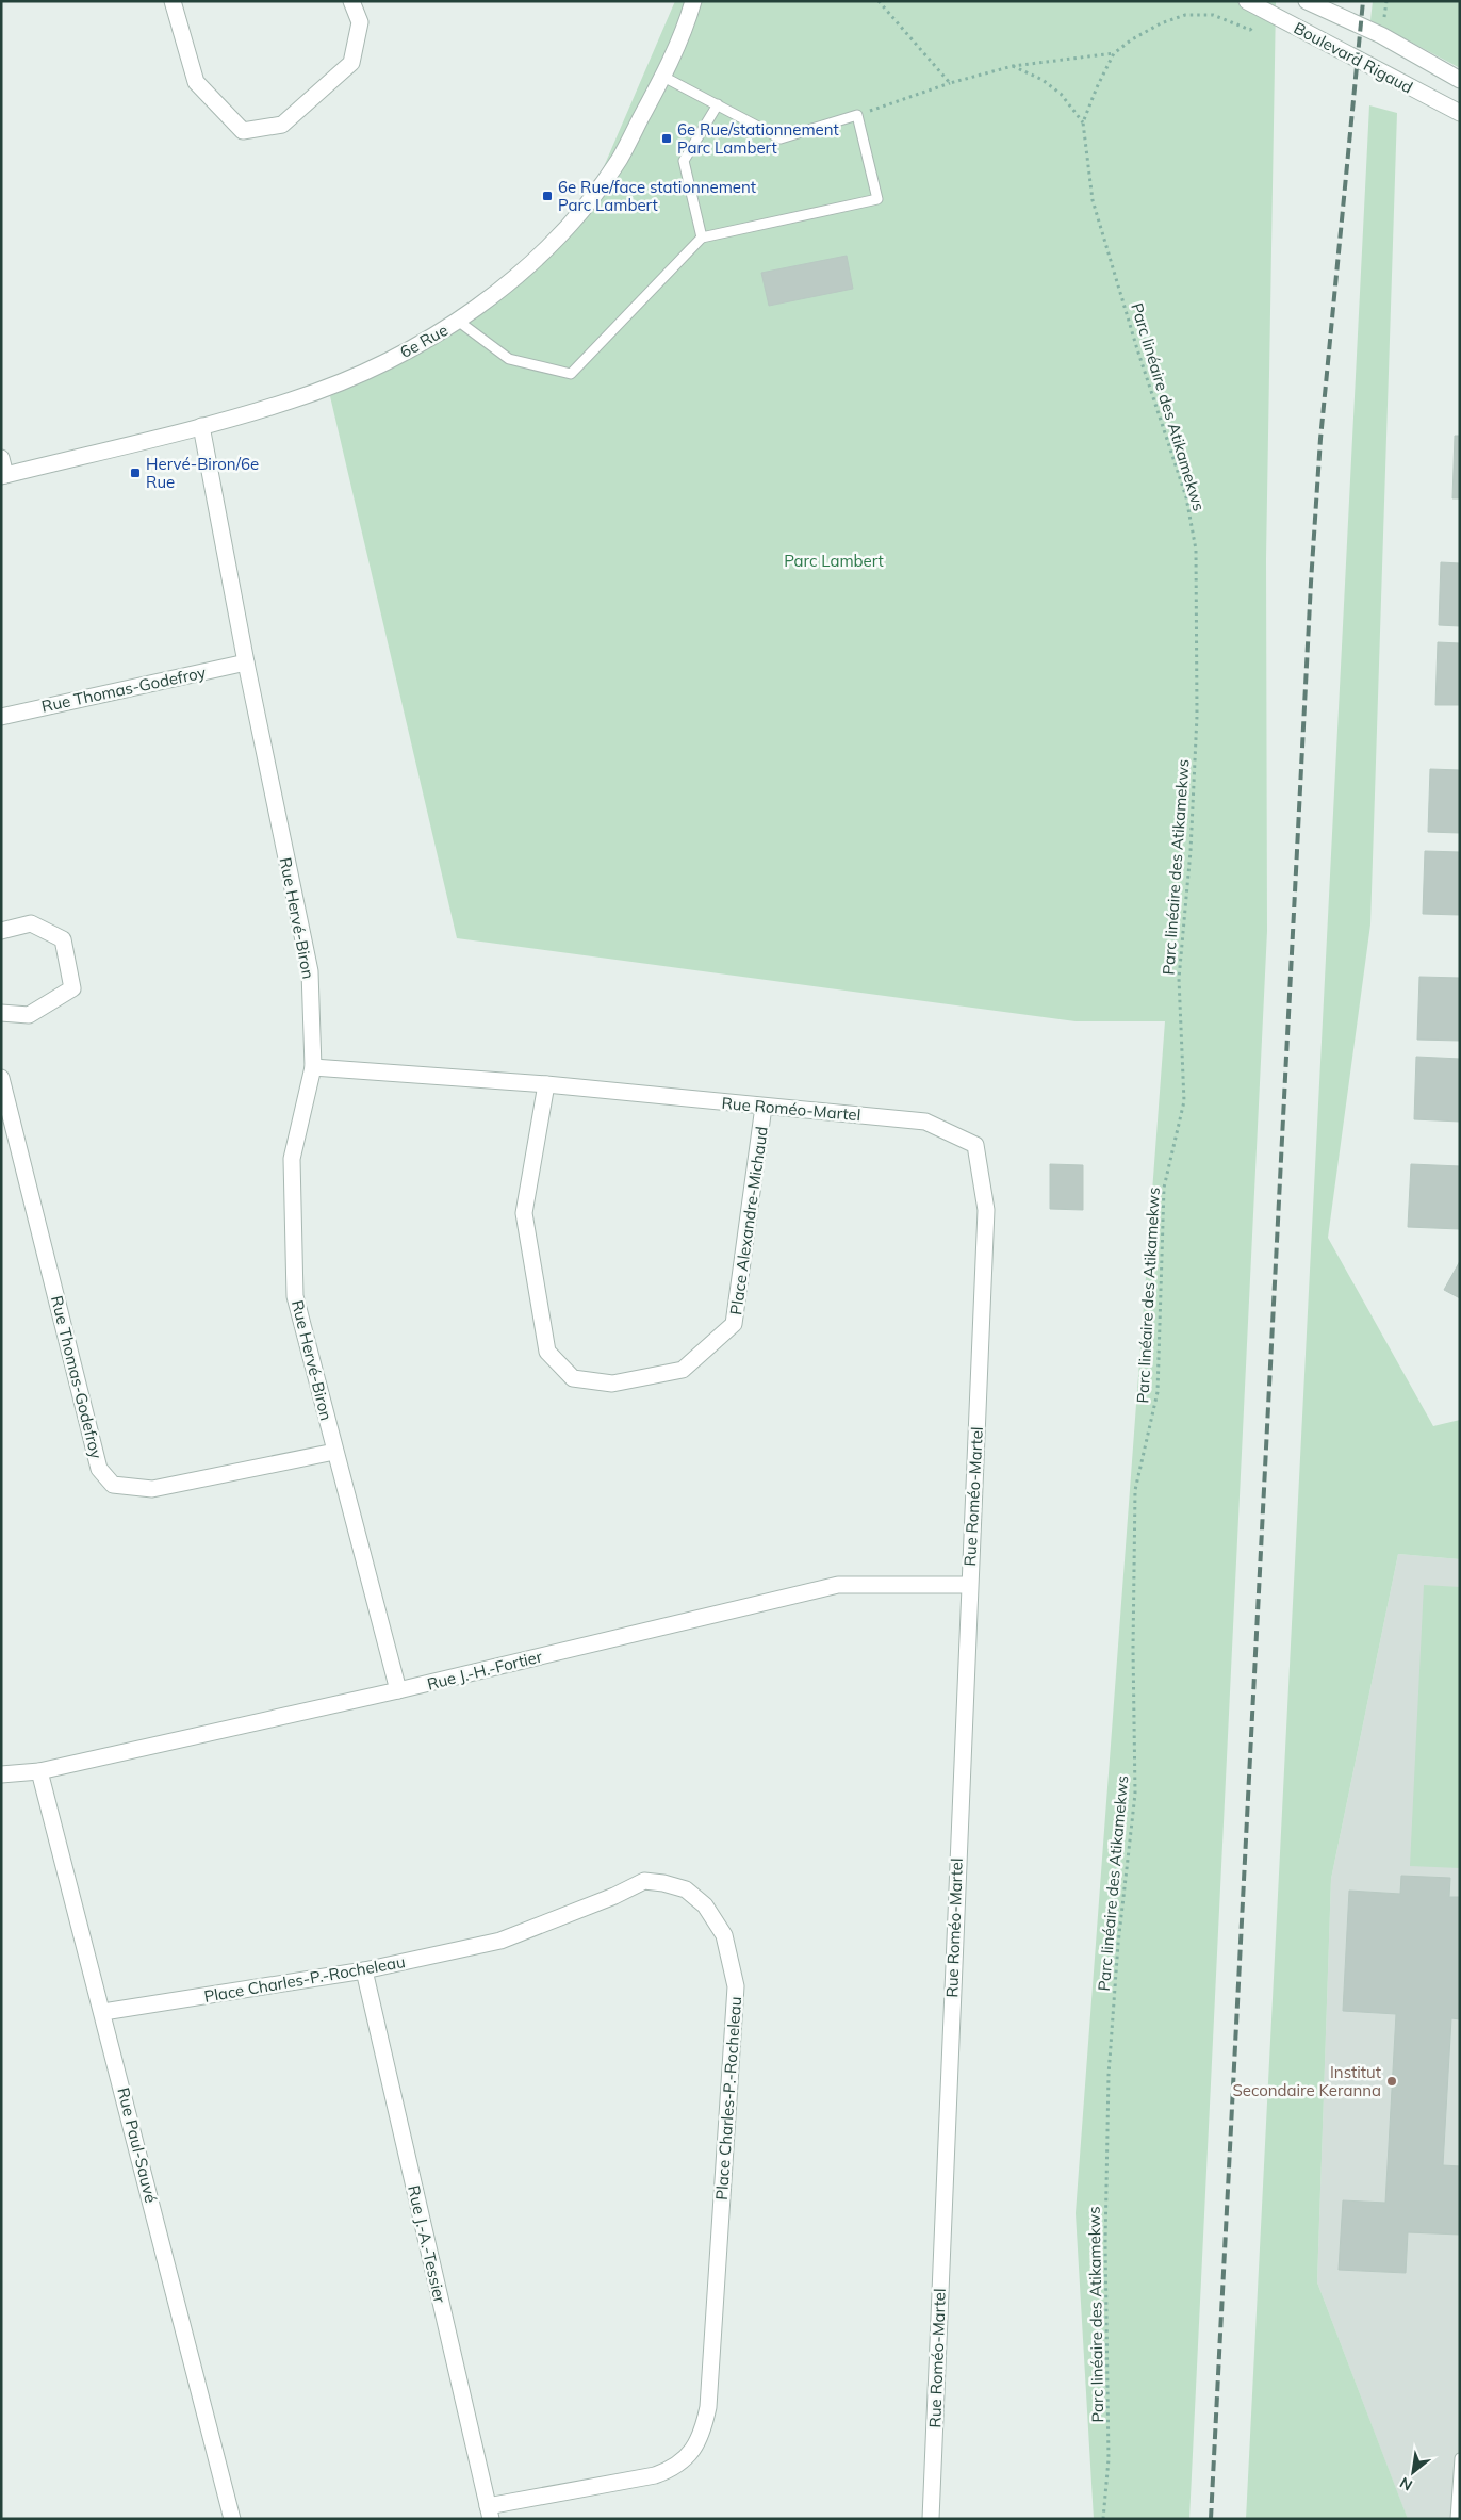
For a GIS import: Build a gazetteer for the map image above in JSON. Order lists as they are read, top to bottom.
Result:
{
  "streets": {
    "street": [
      "Boulevard Rigaud",
      "6e Rue",
      "Rue Thomas-Godefroy",
      "Rue Hervé-Biron",
      "Rue Roméo-Martel",
      "Place Alexandre-Michaud",
      "Rue J.-H.-Fortier",
      "Place Charles-P.-Rocheleau",
      "Rue Paul-Sauvé",
      "Rue J.-A.-Tessier"
    ],
    "path": ["Parc linéaire des Atikamekws"]
  },
  "crossings": [
    ["6e Rue", "Rue Hervé-Biron"],
    ["Rue Thomas-Godefroy", "Rue Hervé-Biron"],
    ["Rue Hervé-Biron", "Rue Roméo-Martel"],
    ["Rue Hervé-Biron", "Rue J.-H.-Fortier"],
    ["Rue Roméo-Martel", "Place Alexandre-Michaud"],
    ["Rue Roméo-Martel", "Rue J.-H.-Fortier"],
    ["Rue J.-H.-Fortier", "Rue Paul-Sauvé"],
    ["Place Charles-P.-Rocheleau", "Rue Paul-Sauvé"],
    ["Place Charles-P.-Rocheleau", "Rue J.-A.-Tessier"]
  ],
  "parks": ["Parc Lambert"],
  "places": {
    "transit": ["6e Rue/stationnement Parc Lambert", "6e Rue/face stationnement Parc Lambert", "Hervé-Biron/6e Rue"],
    "other": ["Institut Secondaire Keranna"]
  },
  "north": "bottom left"
}
